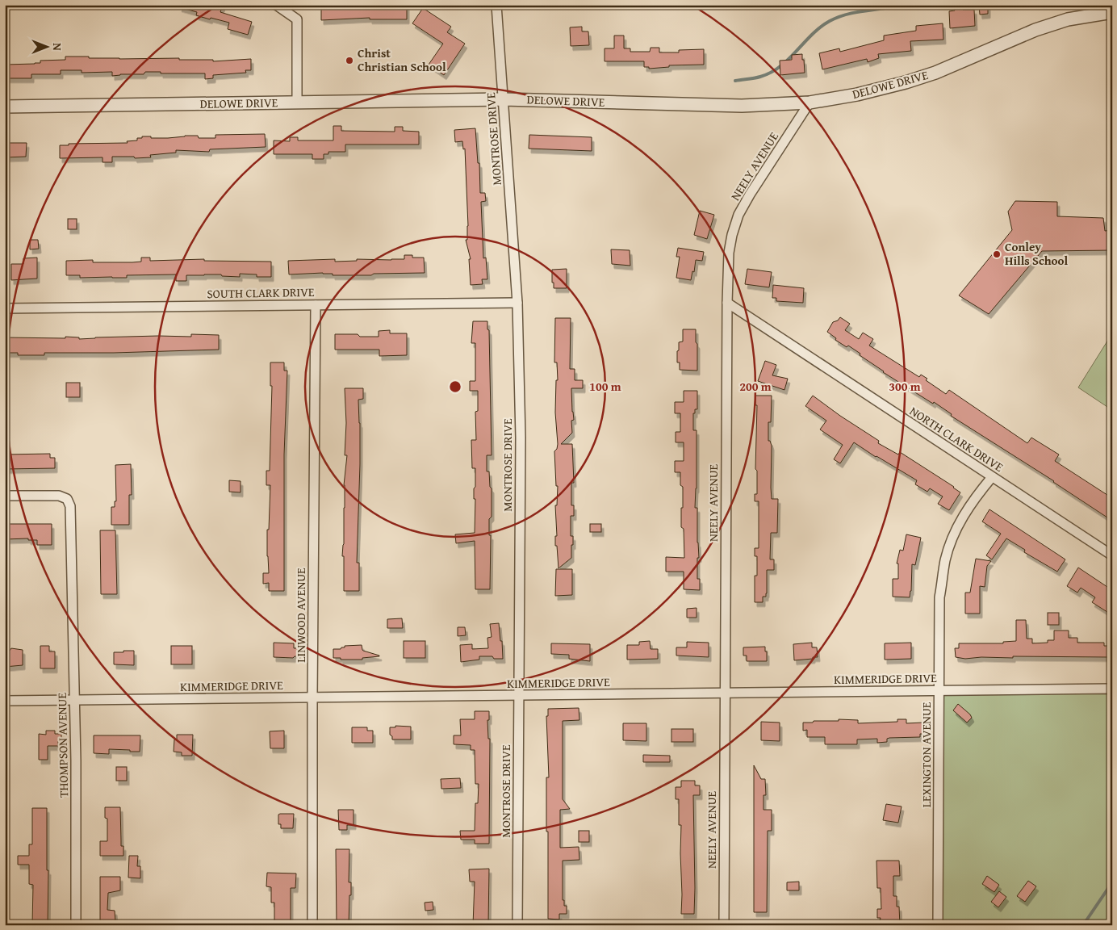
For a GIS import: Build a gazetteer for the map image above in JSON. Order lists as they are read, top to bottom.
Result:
{
  "streets": {
    "street": [
      "DELOWE DRIVE",
      "MONTROSE DRIVE",
      "NEELY AVENUE",
      "SOUTH CLARK DRIVE",
      "NORTH CLARK DRIVE",
      "LINWOOD AVENUE",
      "KIMMERIDGE DRIVE",
      "THOMPSON AVENUE",
      "LEXINGTON AVENUE"
    ]
  },
  "crossings": [
    ["DELOWE DRIVE", "MONTROSE DRIVE"],
    ["DELOWE DRIVE", "NEELY AVENUE"],
    ["MONTROSE DRIVE", "SOUTH CLARK DRIVE"],
    ["MONTROSE DRIVE", "KIMMERIDGE DRIVE"],
    ["NEELY AVENUE", "NORTH CLARK DRIVE"],
    ["NEELY AVENUE", "KIMMERIDGE DRIVE"],
    ["SOUTH CLARK DRIVE", "LINWOOD AVENUE"],
    ["NORTH CLARK DRIVE", "LEXINGTON AVENUE"],
    ["LINWOOD AVENUE", "KIMMERIDGE DRIVE"],
    ["KIMMERIDGE DRIVE", "THOMPSON AVENUE"],
    ["KIMMERIDGE DRIVE", "LEXINGTON AVENUE"]
  ],
  "places": ["Christ Christian School", "Conley Hills School"],
  "north": "right",
  "rings": ["100 m", "200 m", "300 m"]
}
